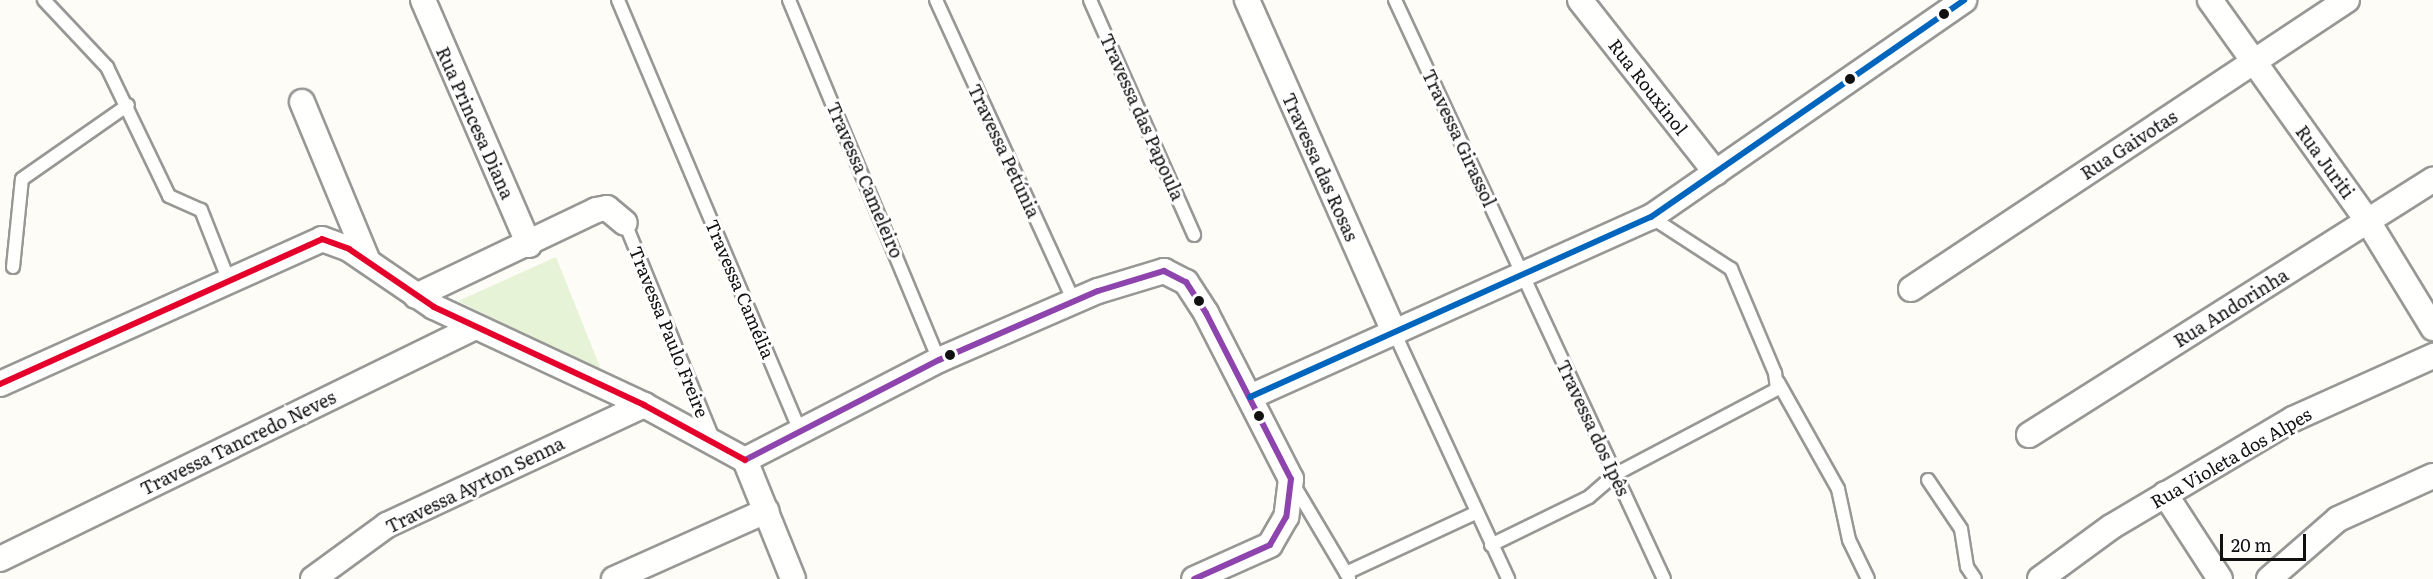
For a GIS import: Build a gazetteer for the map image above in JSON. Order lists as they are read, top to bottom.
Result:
{
  "streets": {
    "street": [
      "Rua Rouxinol",
      "Rua Princesa Diana",
      "Rua Gaivotas",
      "Rua Juriti",
      "Travessa das Rosas",
      "Rua Andorinha",
      "Travessa Tancredo Neves",
      "Rua Violeta dos Alpes",
      "Travessa Ayrton Senna"
    ],
    "lane": [
      "Travessa das Papoula",
      "Travessa Girassol",
      "Travessa Petúnia",
      "Travessa Cameleiro",
      "Travessa Camélia",
      "Travessa Paulo Freire",
      "Travessa dos Ipês"
    ]
  },
  "crossings": [
    ["Travessa Girassol", "Travessa dos Ipês"],
    ["Rua Gaivotas", "Rua Juriti"],
    ["Rua Juriti", "Rua Andorinha"]
  ],
  "scale_bar": "20 m"
}
